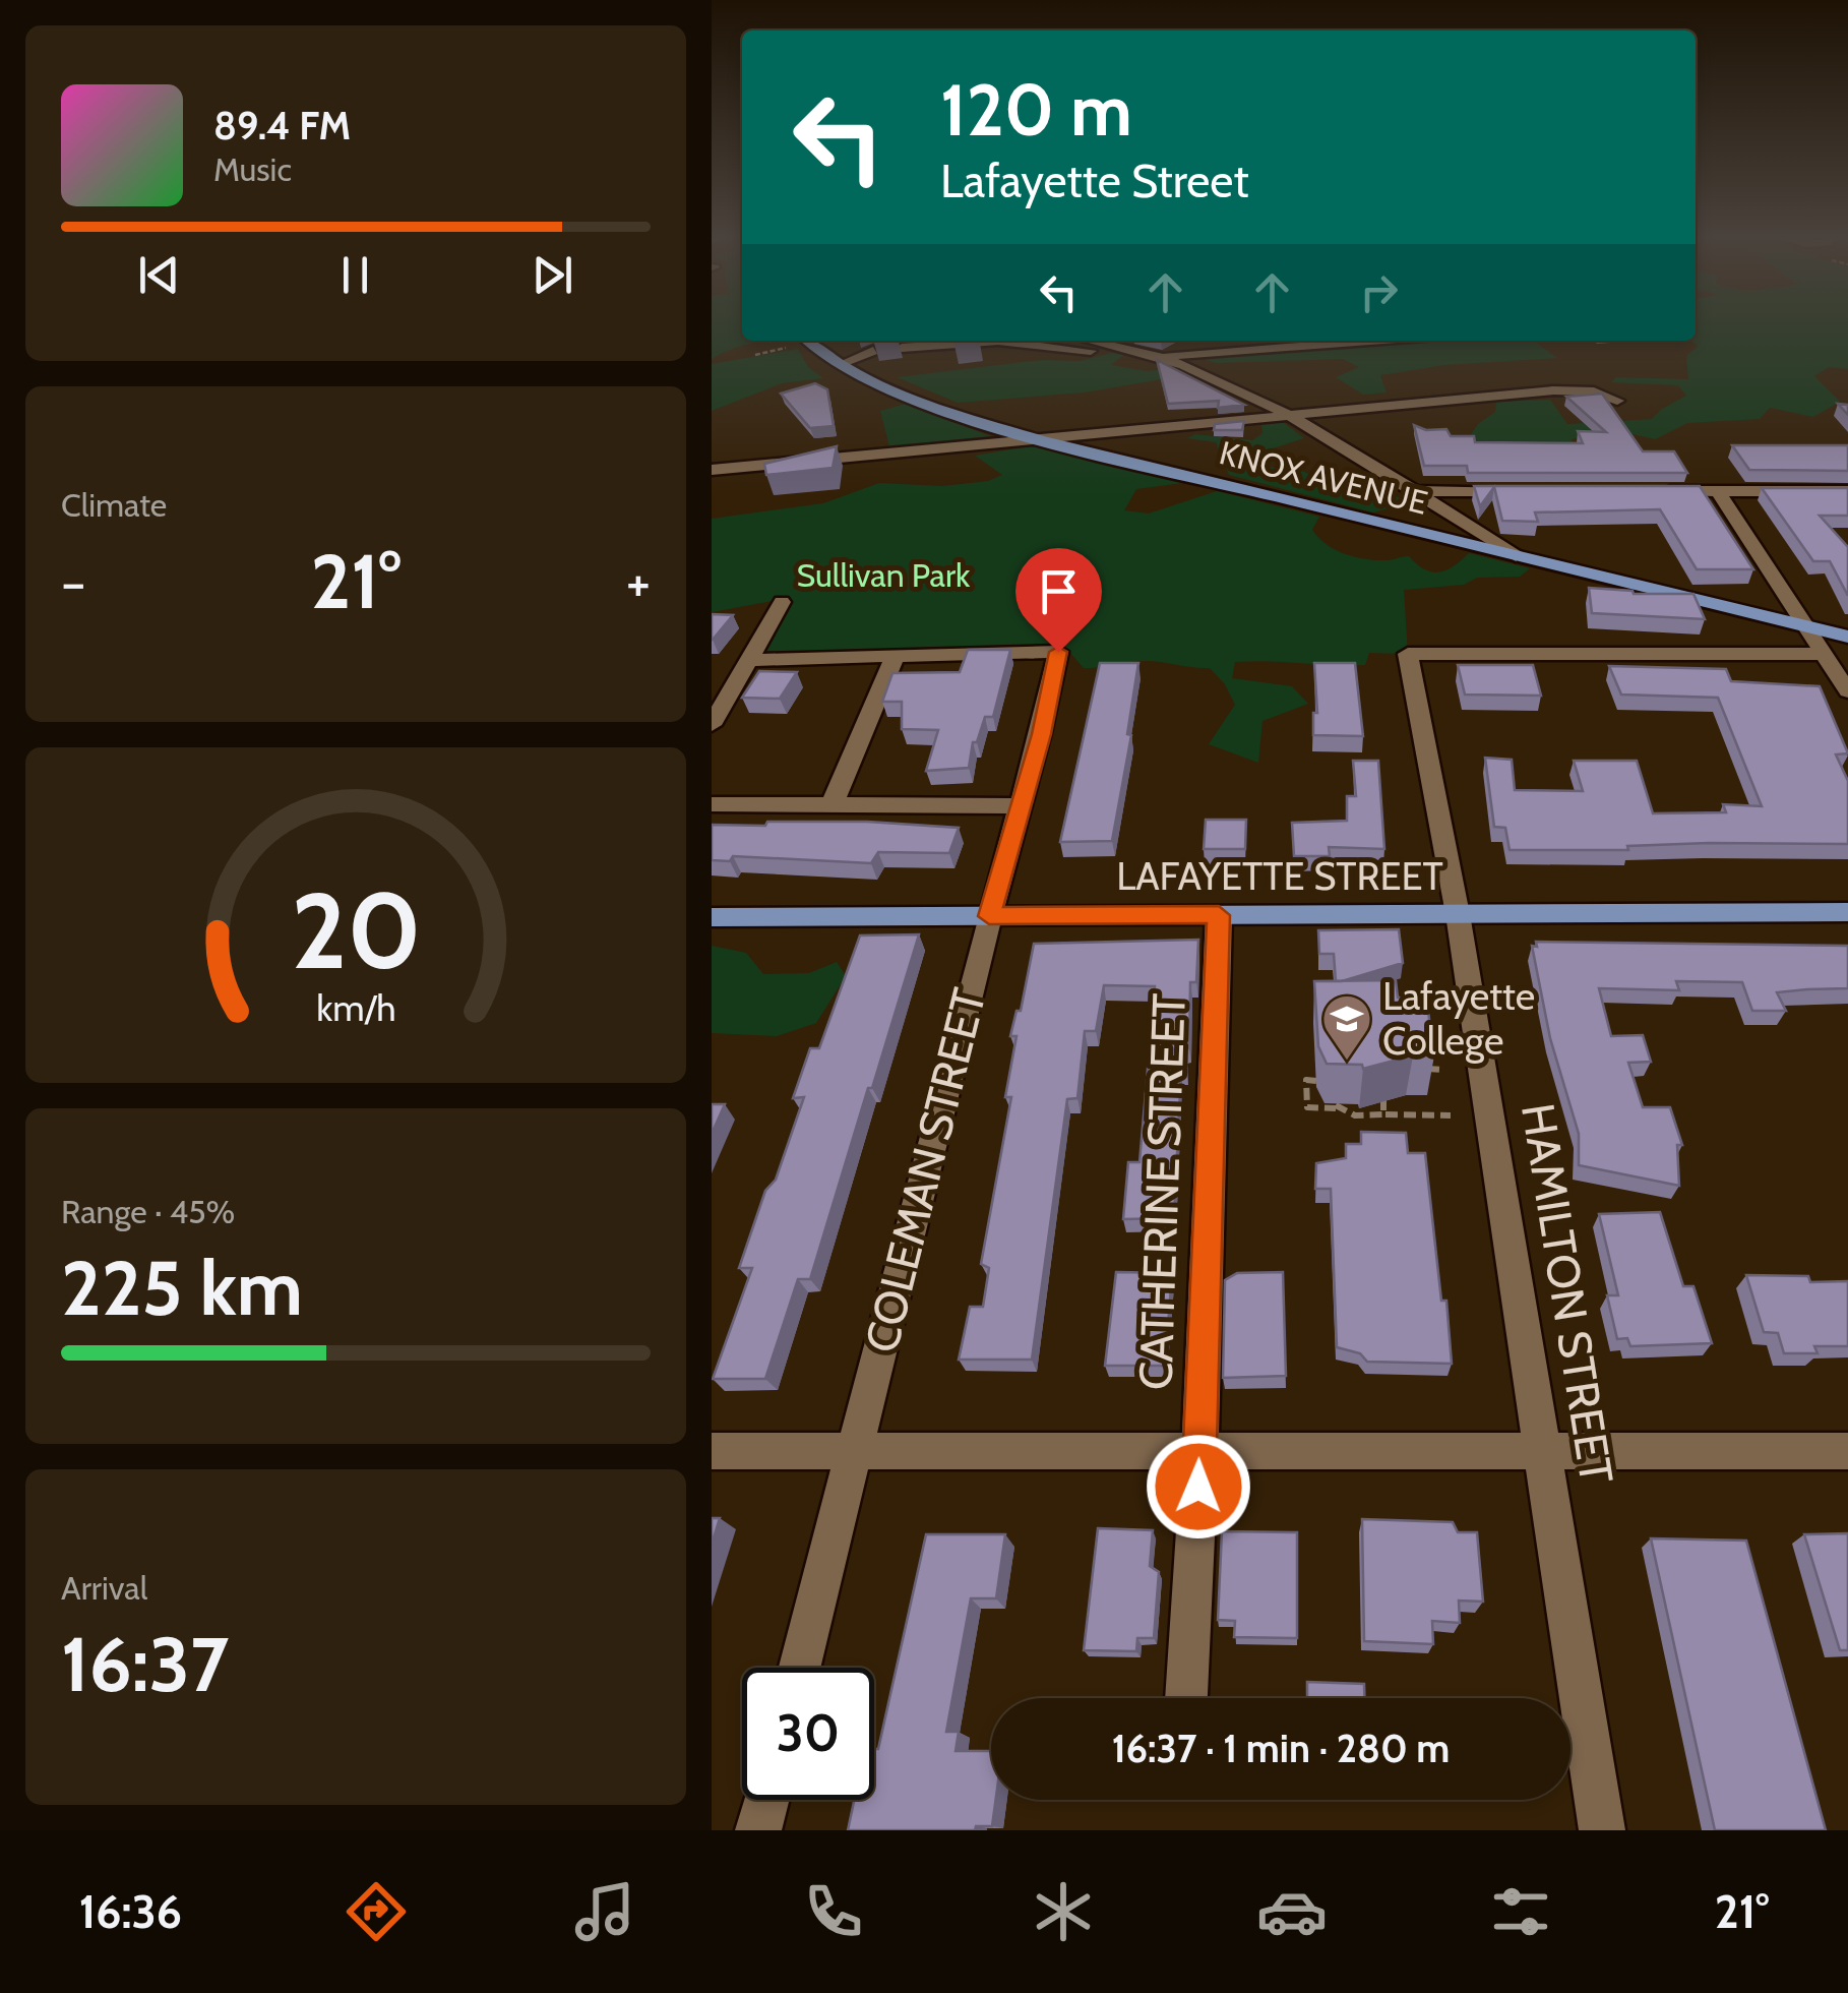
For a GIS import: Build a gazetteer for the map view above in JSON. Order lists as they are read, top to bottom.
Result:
{
  "streets": {
    "main road": ["KNOX AVENUE", "LAFAYETTE STREET"],
    "street": ["COLEMAN STREET", "CATHERINE STREET", "HAMILTON STREET"]
  },
  "crossings": [
    ["LAFAYETTE STREET", "COLEMAN STREET"],
    ["LAFAYETTE STREET", "CATHERINE STREET"],
    ["LAFAYETTE STREET", "HAMILTON STREET"]
  ],
  "parks": ["Sullivan Park"],
  "places": {
    "school or university": ["Lafayette College"]
  },
  "page": {
    "turn": ["120 m", "Lafayette Street"],
    "song": ["89.4 FM", "Music"],
    "tile": [
      "Climate",
      ["Range · 45%", "225 km"],
      ["Arrival", "16:37"]
    ],
    "heat": ["−", "21°", "+"],
    "limit": "30",
    "trip": "16:37 · 1 min · 280 m",
    "tabs": ["16:36", "21°"],
    "gauge": ["20", "km/h"]
  }
}
